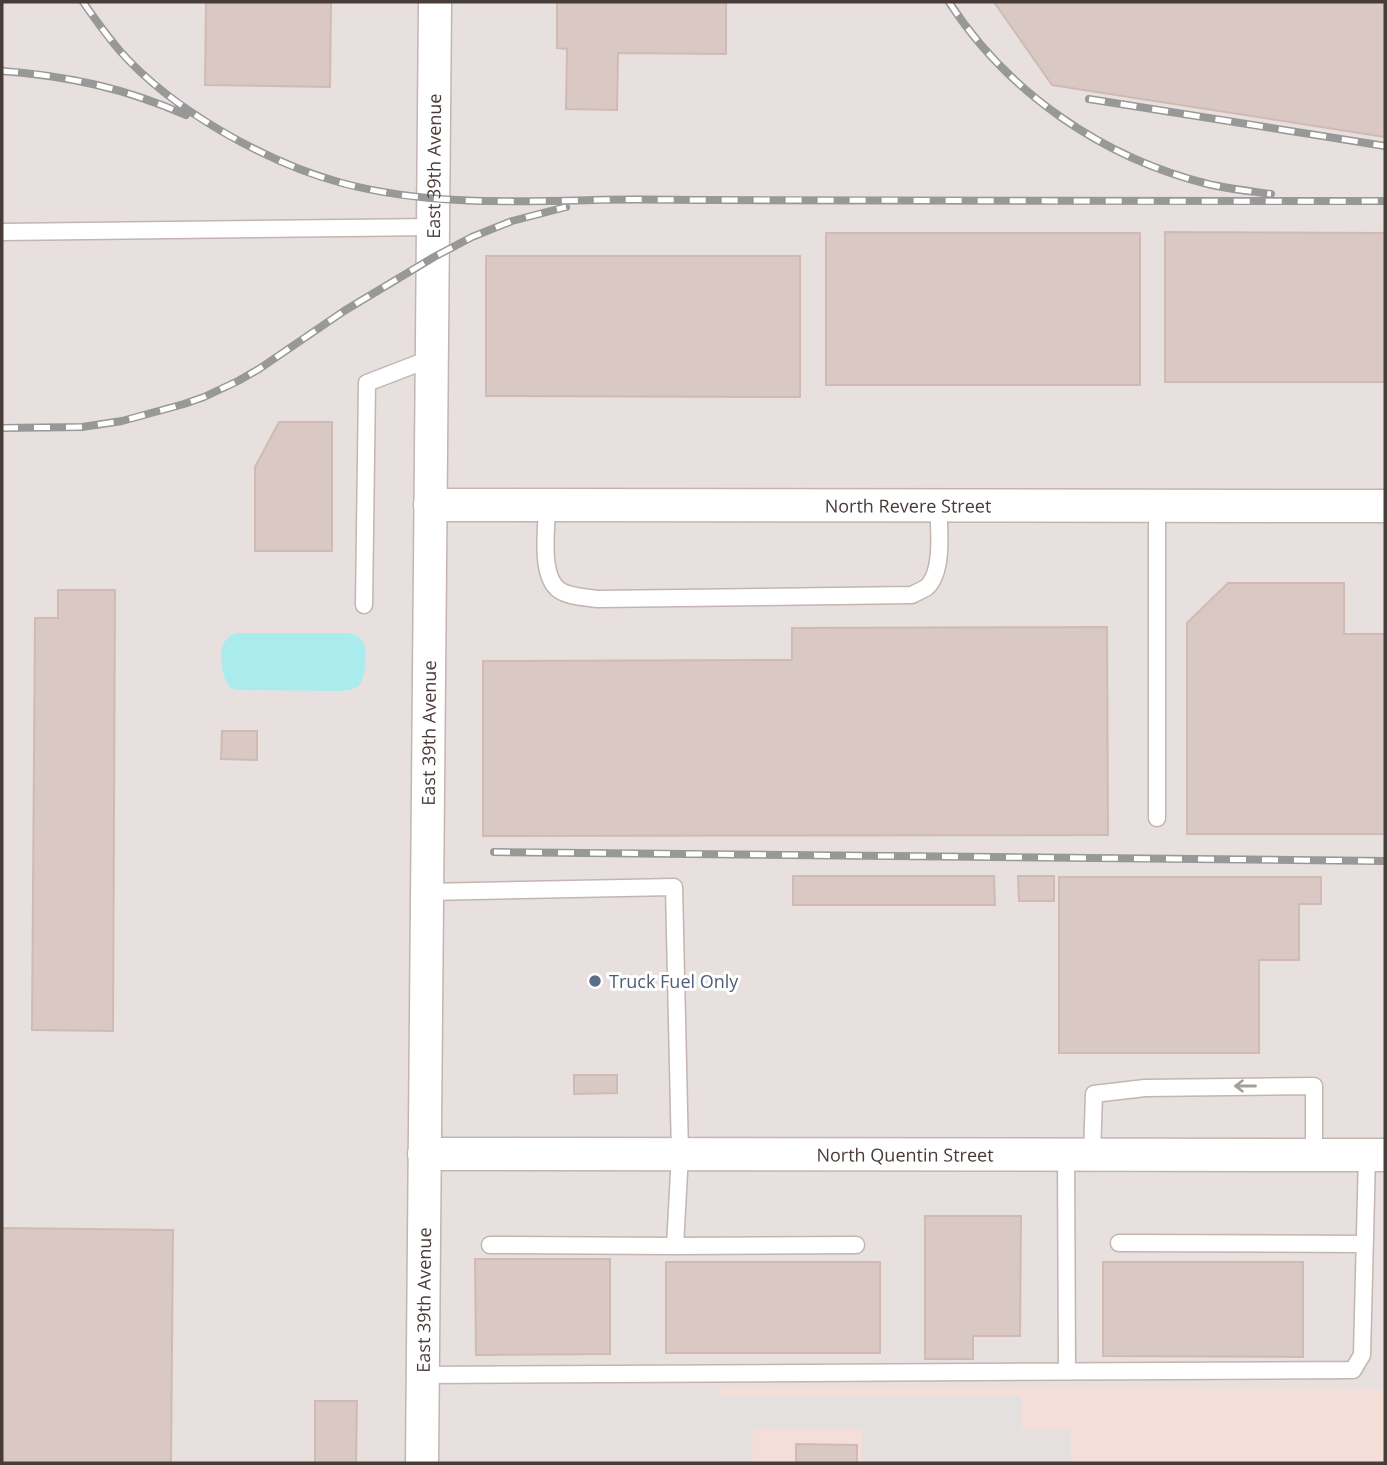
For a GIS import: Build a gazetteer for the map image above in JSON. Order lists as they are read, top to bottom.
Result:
{
  "streets": {
    "street": ["East 39th Avenue", "North Revere Street", "North Quentin Street"]
  },
  "crossings": [
    ["East 39th Avenue", "North Revere Street"],
    ["East 39th Avenue", "North Quentin Street"]
  ],
  "places": ["Truck Fuel Only"]
}
